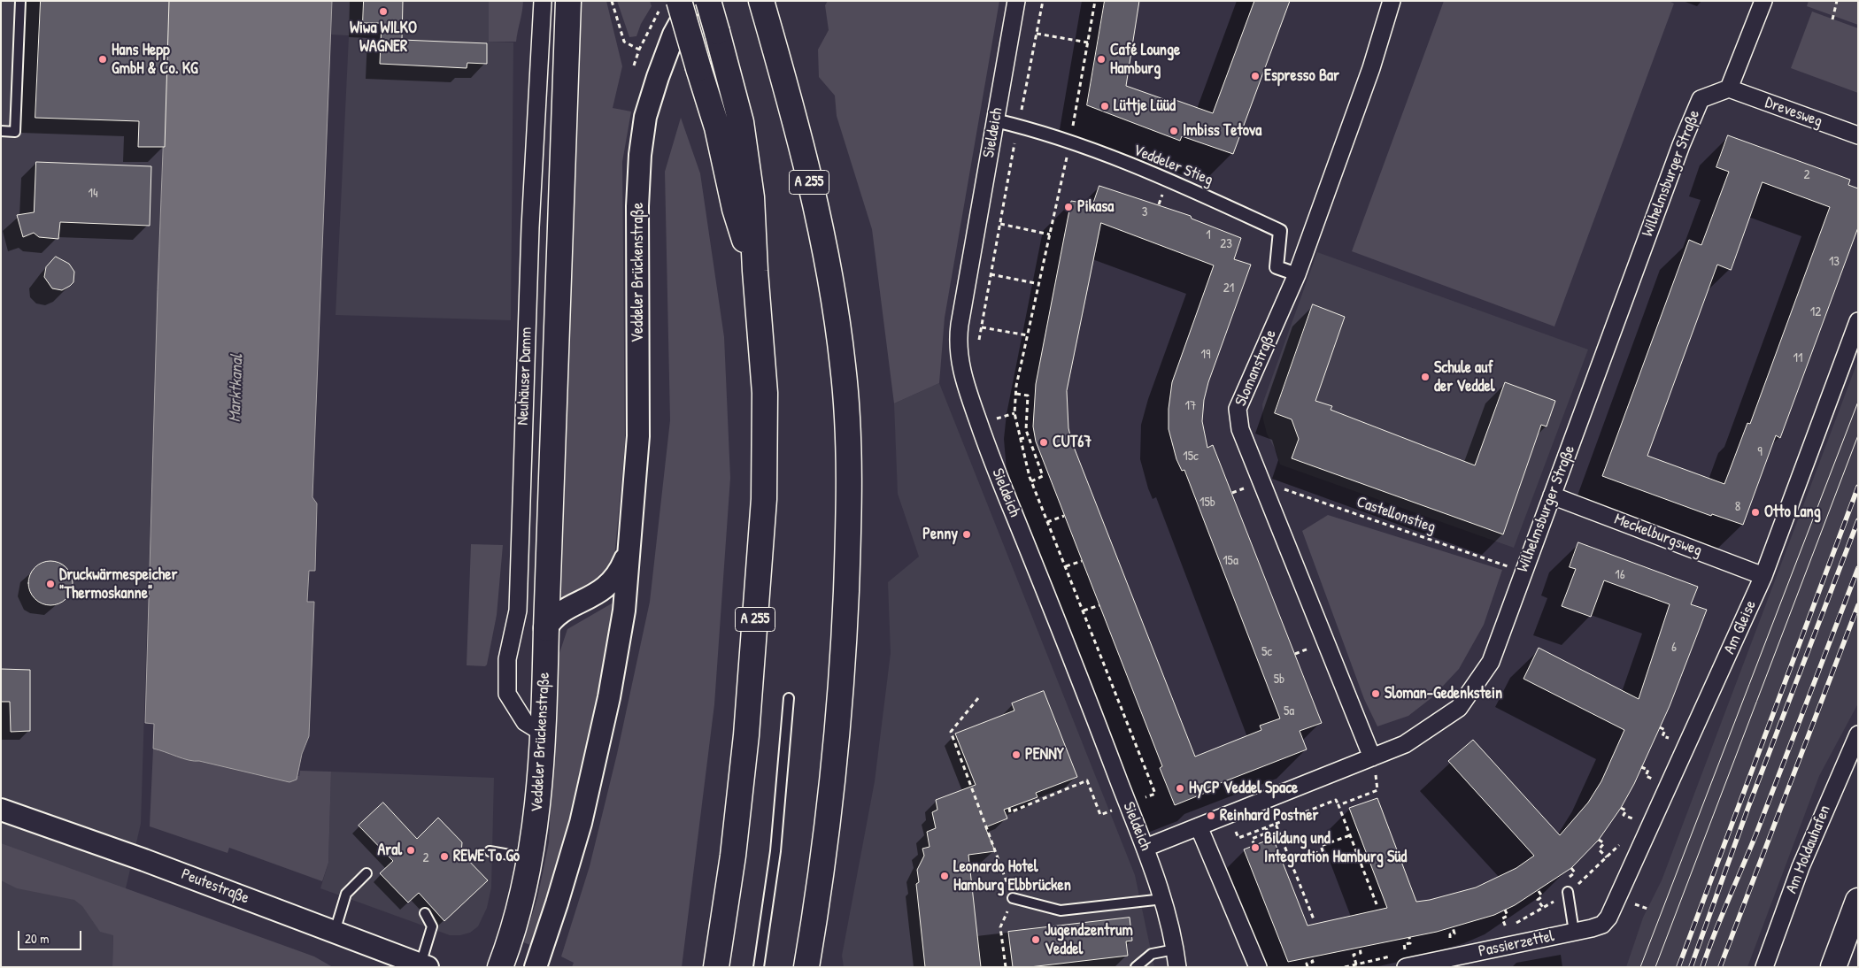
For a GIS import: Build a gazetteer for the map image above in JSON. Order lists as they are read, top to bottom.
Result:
{
  "streets": {
    "main road": ["A 255", "Veddeler Brückenstraße"],
    "street": [
      "Drevesweg",
      "Sieldeich",
      "Veddeler Stieg",
      "Wilhelmsburger Straße",
      "Slomanstraße",
      "Neuhäuser Damm",
      "Meckelburgsweg",
      "Am Gleise",
      "Am Moldauhafen",
      "Peutestraße",
      "Passierzettel"
    ],
    "path": ["Castellonstieg"]
  },
  "crossings": [
    ["Drevesweg", "Wilhelmsburger Straße"],
    ["Sieldeich", "Veddeler Stieg"],
    ["Sieldeich", "Wilhelmsburger Straße"],
    ["Veddeler Stieg", "Slomanstraße"],
    ["Wilhelmsburger Straße", "Slomanstraße"],
    ["Wilhelmsburger Straße", "Castellonstieg"],
    ["Wilhelmsburger Straße", "Meckelburgsweg"],
    ["Veddeler Brückenstraße", "Neuhäuser Damm"],
    ["Slomanstraße", "Castellonstieg"],
    ["Meckelburgsweg", "Am Gleise"],
    ["Am Gleise", "Passierzettel"]
  ],
  "water": ["Marktkanal"],
  "places": [
    "Wiwa WILKO WAGNER",
    "Hans Hepp GmbH & Co. KG",
    "Café Lounge Hamburg",
    "Espresso Bar",
    "Lüttje Lüüd",
    "Imbiss Tetova",
    "Pikasa",
    "Schule auf der Veddel",
    "CUT67",
    "Otto Lang",
    "Penny",
    "Druckwärmespeicher \"Thermoskanne\"",
    "Sloman-Gedenkstein",
    "PENNY",
    "HyCP Veddel Space",
    "Reinhard Postner",
    "Bildung und Integration Hamburg Süd",
    "Aral",
    "REWE To Go",
    "Leonardo Hotel Hamburg Elbbrücken",
    "Jugendzentrum Veddel"
  ],
  "house_numbers": [
    "2",
    "14",
    "3",
    "1",
    "23",
    "13",
    "21",
    "12",
    "19",
    "11",
    "17",
    "9",
    "15c",
    "15b",
    "8",
    "15a",
    "16",
    "6",
    "5c",
    "5b",
    "5a",
    "2"
  ],
  "scale_bar": "20 m"
}
